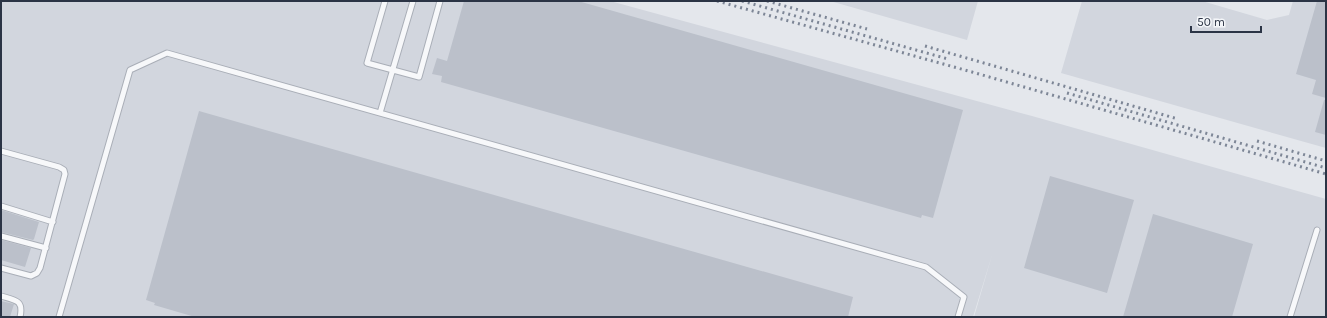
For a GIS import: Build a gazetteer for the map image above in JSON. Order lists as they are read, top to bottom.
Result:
{
  "scale_bar": "50 m"
}
